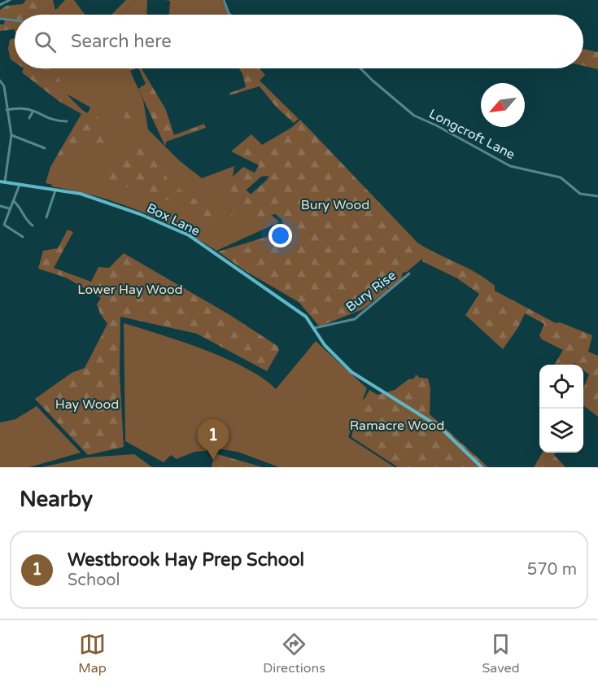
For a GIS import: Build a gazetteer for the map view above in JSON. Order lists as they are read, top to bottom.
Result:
{
  "streets": {
    "main road": ["Box Lane"],
    "street": ["Longcroft Lane", "Bury Rise"]
  },
  "crossings": [
    ["Box Lane", "Bury Rise"]
  ],
  "parks": [
    "Bury Wood",
    "Lower Hay Wood",
    "Hay Wood",
    "Ramacre Wood"
  ],
  "north": "bottom left",
  "page": {
    "search": "Search here",
    "pins": "1",
    "heading": "Nearby",
    "list": [
      {
        "mark": "1",
        "name": "Westbrook Hay Prep School",
        "note": "School",
        "value": "570 m"
      }
    ],
    "nav": ["Map", "Directions", "Saved"]
  }
}
